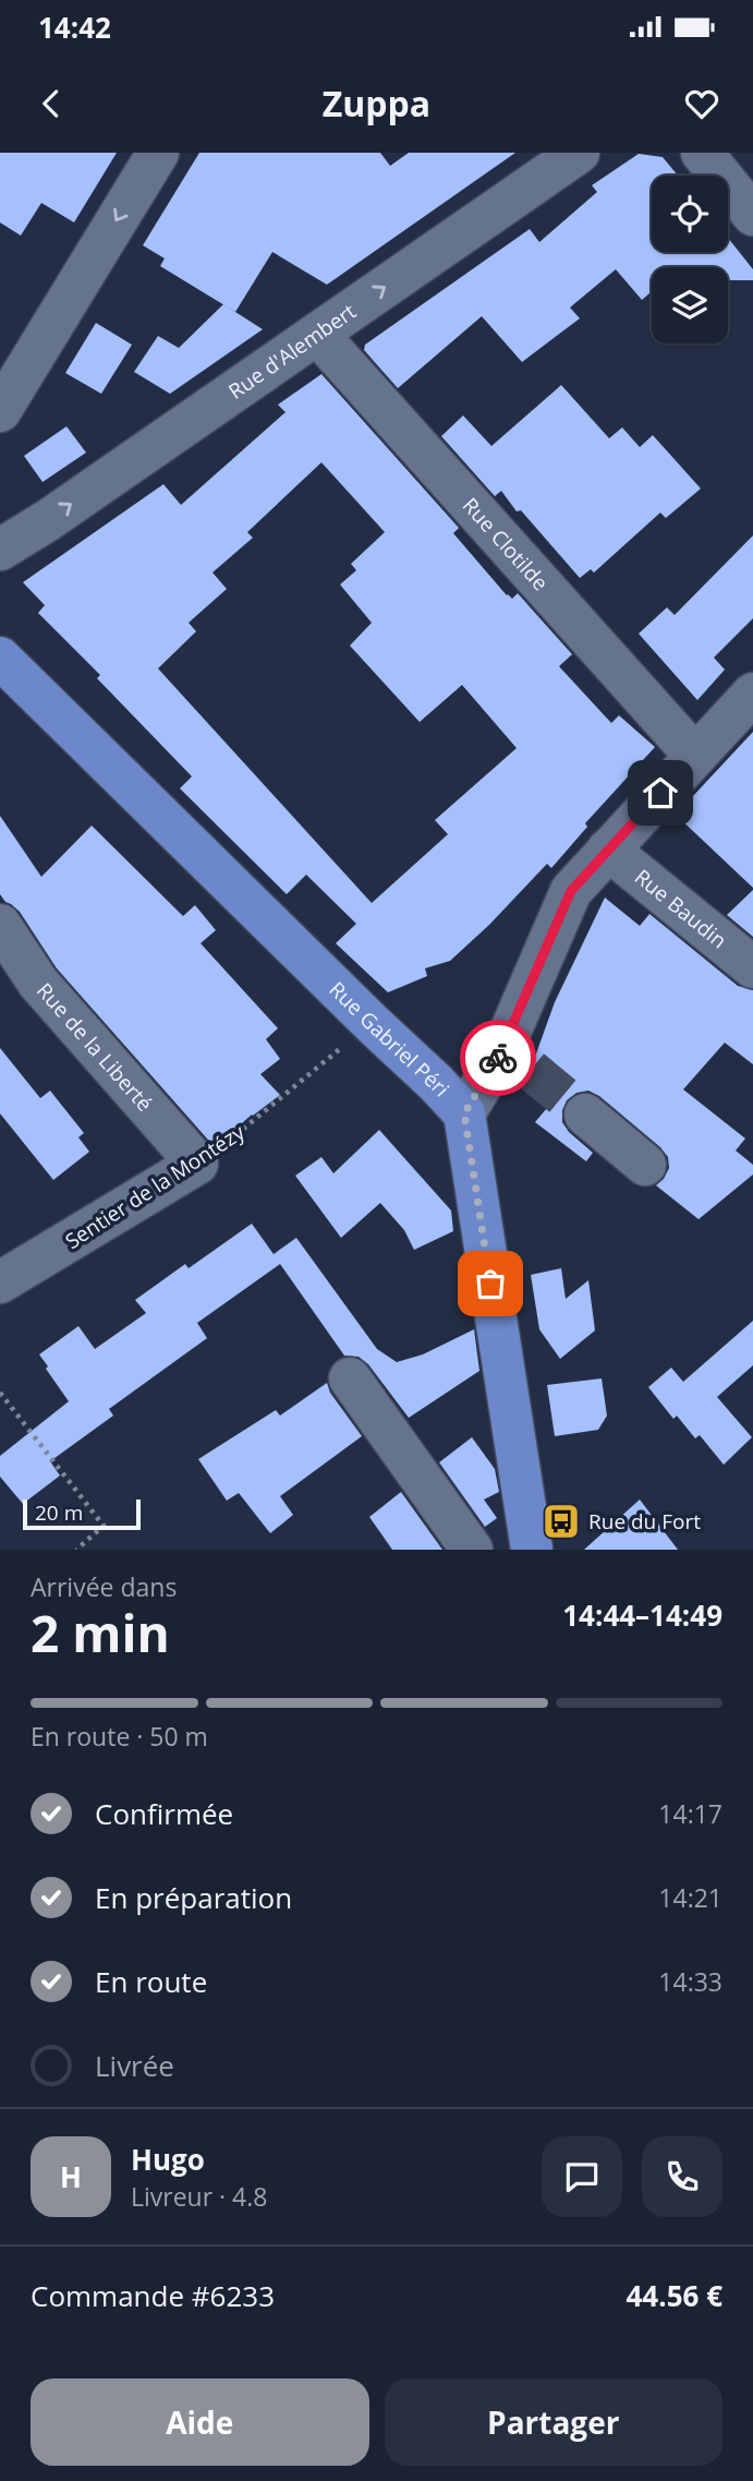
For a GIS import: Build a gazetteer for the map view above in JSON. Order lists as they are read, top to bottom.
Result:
{
  "streets": {
    "main road": ["Rue Gabriel Péri"],
    "street": [
      "Rue d'Alembert",
      "Rue Clotilde",
      "Rue Baudin",
      "Rue de la Liberté",
      "Sentier de la Montézy"
    ]
  },
  "crossings": [
    ["Rue d'Alembert", "Rue Clotilde"],
    ["Rue Gabriel Péri", "Sentier de la Montézy"],
    ["Rue de la Liberté", "Sentier de la Montézy"]
  ],
  "places": {
    "bus stop": ["Rue du Fort"]
  },
  "scale_bar": "20 m",
  "page": {
    "status": "14:42",
    "header": "Zuppa",
    "scale": "20 m",
    "heading": ["2 min", "Arrivée dans", "14:44–14:49"],
    "panel": [
      "Hugo",
      "Livreur · 4.8",
      "Commande #6233",
      "44.56 €"
    ],
    "bar": "En route · 50 m",
    "list": [
      ["Confirmée", "14:17"],
      ["En préparation", "14:21"],
      ["En route", "14:33"],
      "Livrée"
    ],
    "round": "H",
    "buttons": ["Aide", "Partager"]
  }
}
